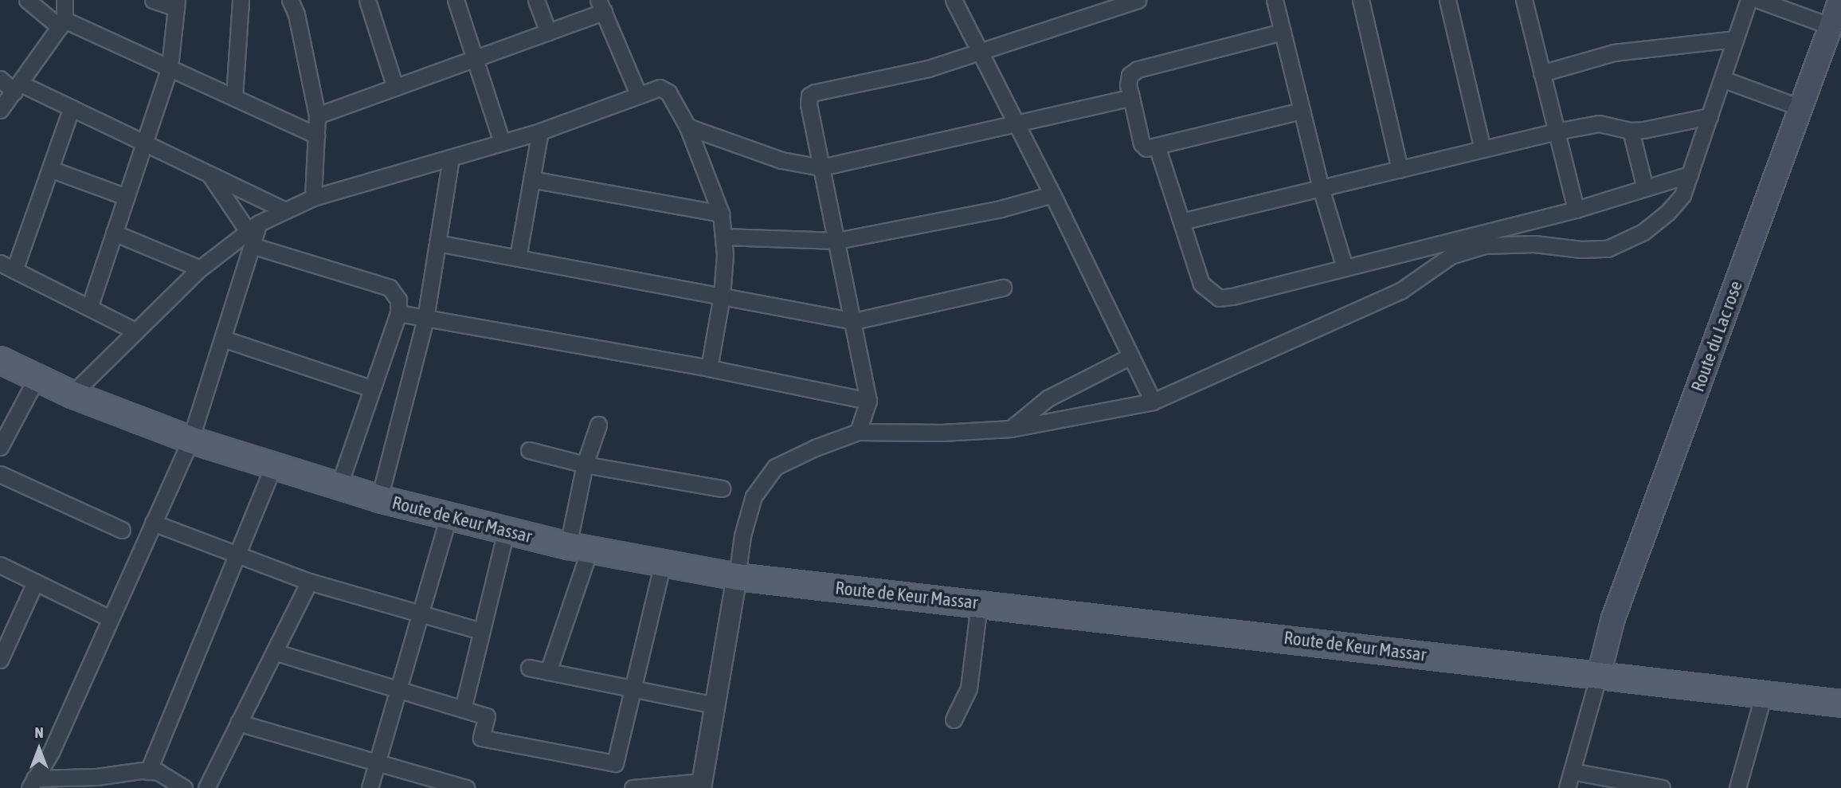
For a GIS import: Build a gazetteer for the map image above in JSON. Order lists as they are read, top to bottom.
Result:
{
  "streets": {
    "main road": ["Route du Lac rose", "Route de Keur Massar"]
  },
  "crossings": [
    ["Route du Lac rose", "Route de Keur Massar"]
  ],
  "north": "top"
}
